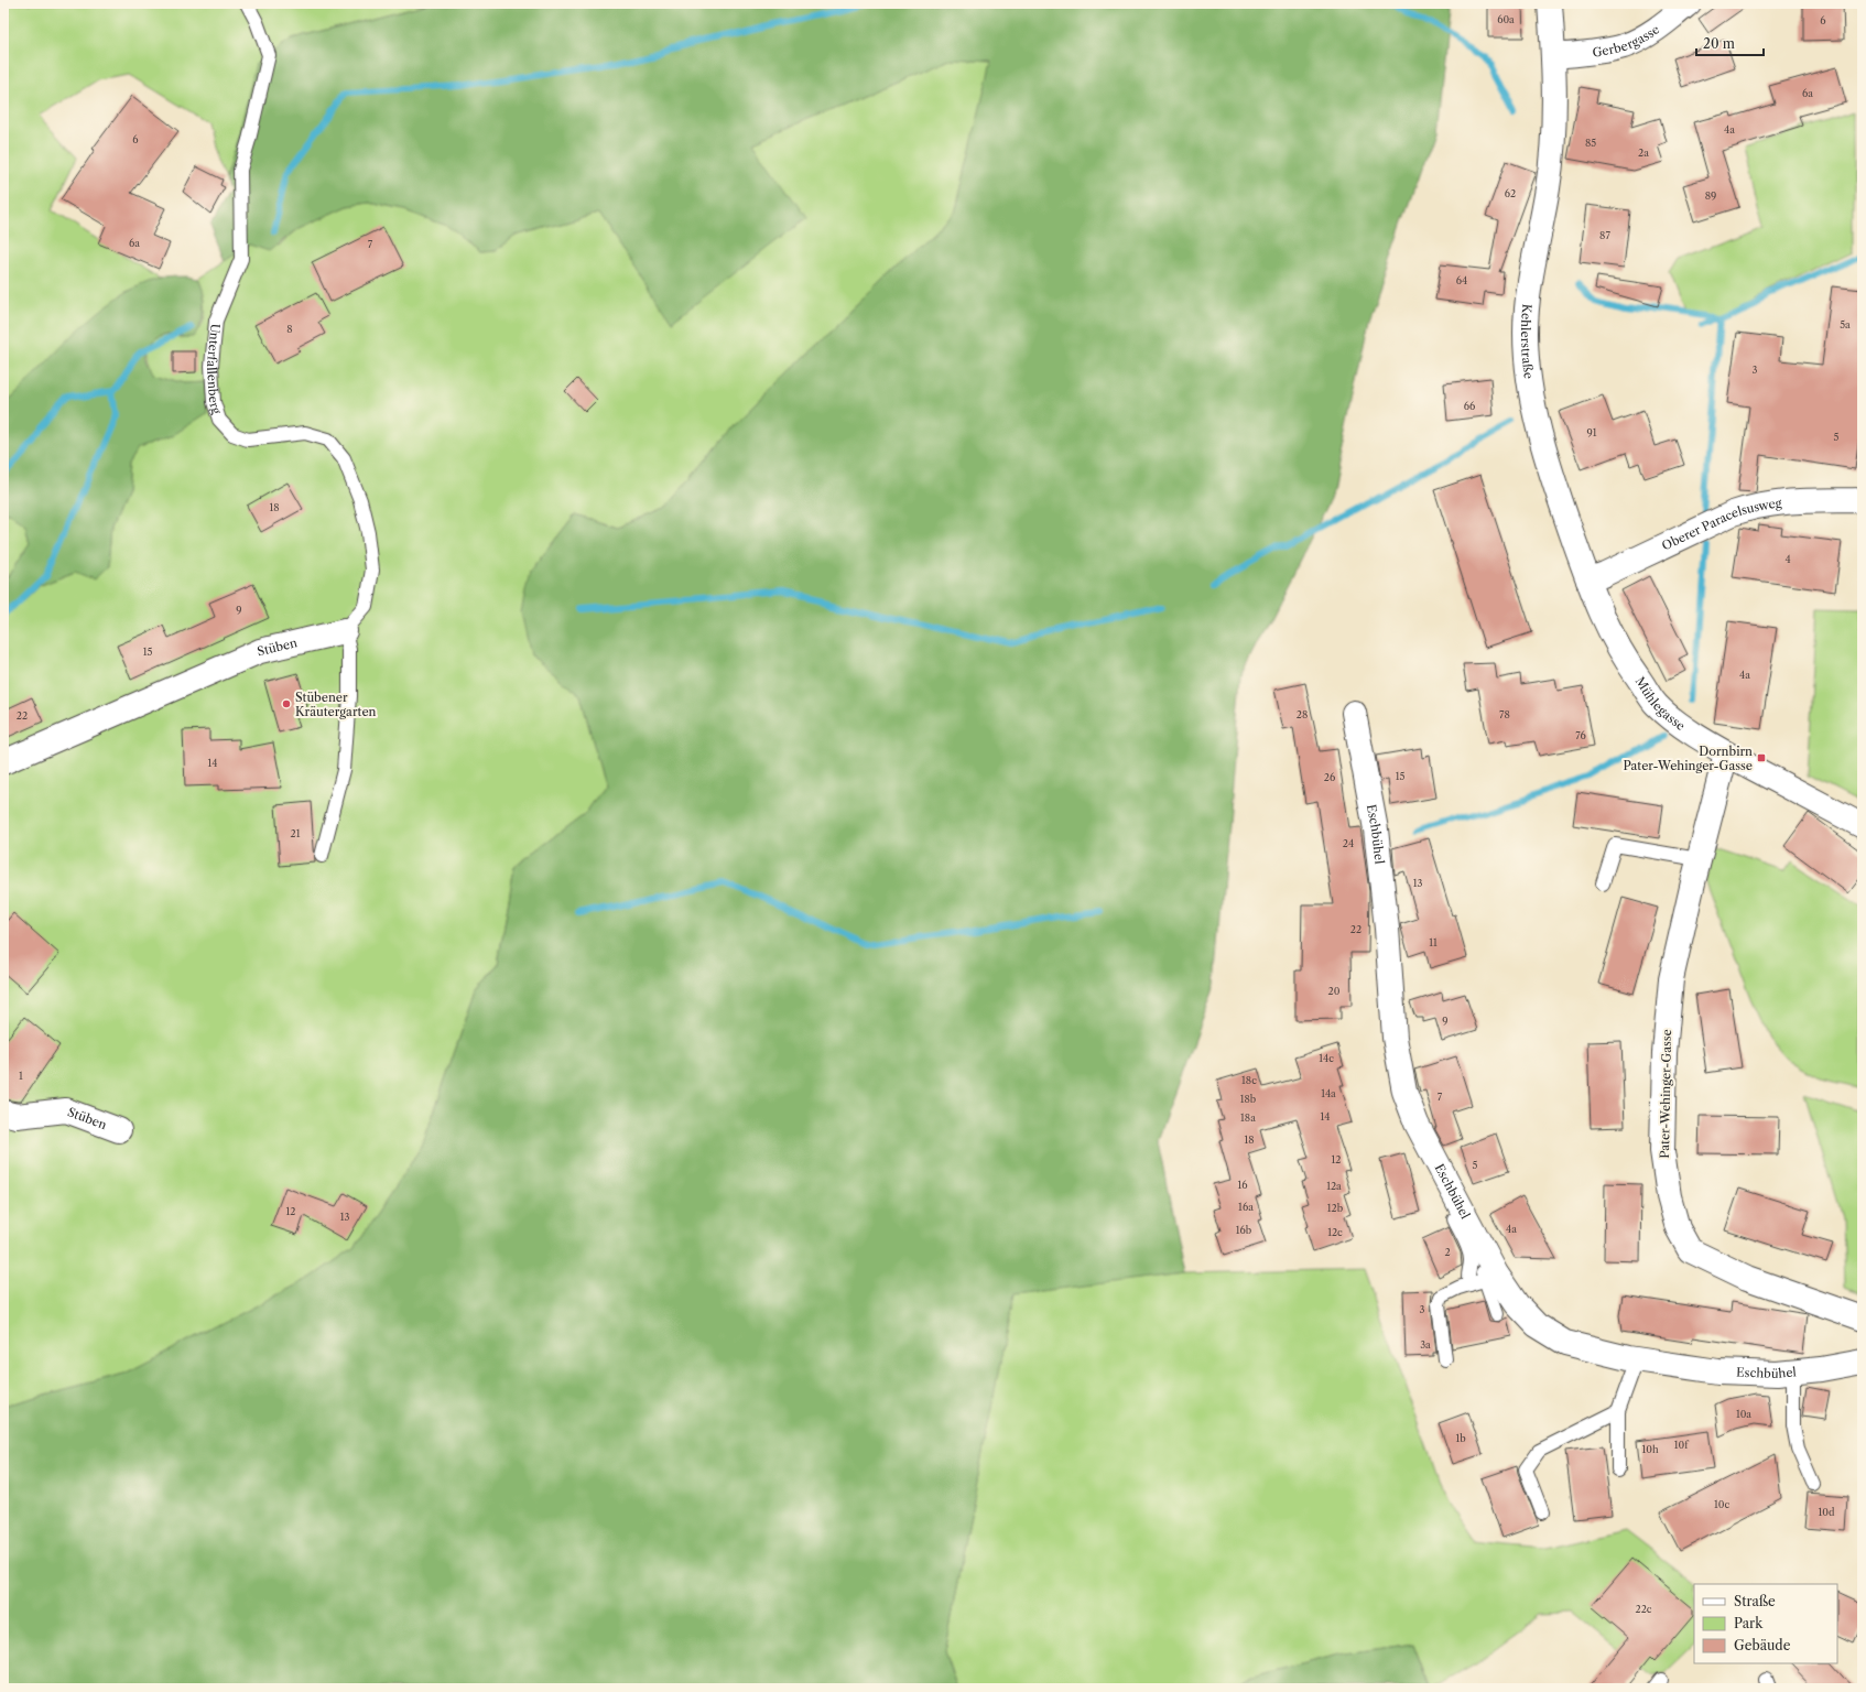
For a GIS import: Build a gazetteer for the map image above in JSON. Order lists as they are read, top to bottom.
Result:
{
  "streets": {
    "street": [
      "Gerbergasse",
      "Kehlerstraße",
      "Oberer Paracelsusweg",
      "Stüben",
      "Mühlegasse",
      "Eschbühel",
      "Pater-Wehinger-Gasse"
    ],
    "lane": ["Unterfallenberg"]
  },
  "crossings": [
    ["Gerbergasse", "Kehlerstraße"],
    ["Kehlerstraße", "Oberer Paracelsusweg"],
    ["Kehlerstraße", "Mühlegasse"],
    ["Unterfallenberg", "Stüben"],
    ["Mühlegasse", "Pater-Wehinger-Gasse"]
  ],
  "places": {
    "other": ["Stübener Kräutergarten"],
    "transit": ["Dornbirn Pater-Wehinger-Gasse"]
  },
  "house_numbers": [
    "60a",
    "6",
    "6a",
    "4a",
    "6",
    "85",
    "2a",
    "62",
    "89",
    "87",
    "6a",
    "7",
    "64",
    "5a",
    "8",
    "3",
    "66",
    "91",
    "5",
    "18",
    "4",
    "9",
    "15",
    "4a",
    "28",
    "78",
    "22",
    "76",
    "14",
    "15",
    "26",
    "21",
    "24",
    "13",
    "22",
    "11",
    "20",
    "9",
    "14c",
    "1",
    "18c",
    "14a",
    "7",
    "18b",
    "14",
    "18a",
    "18",
    "12",
    "5",
    "16",
    "12a",
    "16a",
    "12b",
    "12",
    "13",
    "4a",
    "16b",
    "12c",
    "2",
    "3",
    "3a",
    "10a",
    "1b",
    "10f",
    "10h",
    "10c",
    "10d",
    "22c"
  ],
  "legend": ["Straße", "Park", "Gebäude"],
  "scale_bar": "20 m"
}
